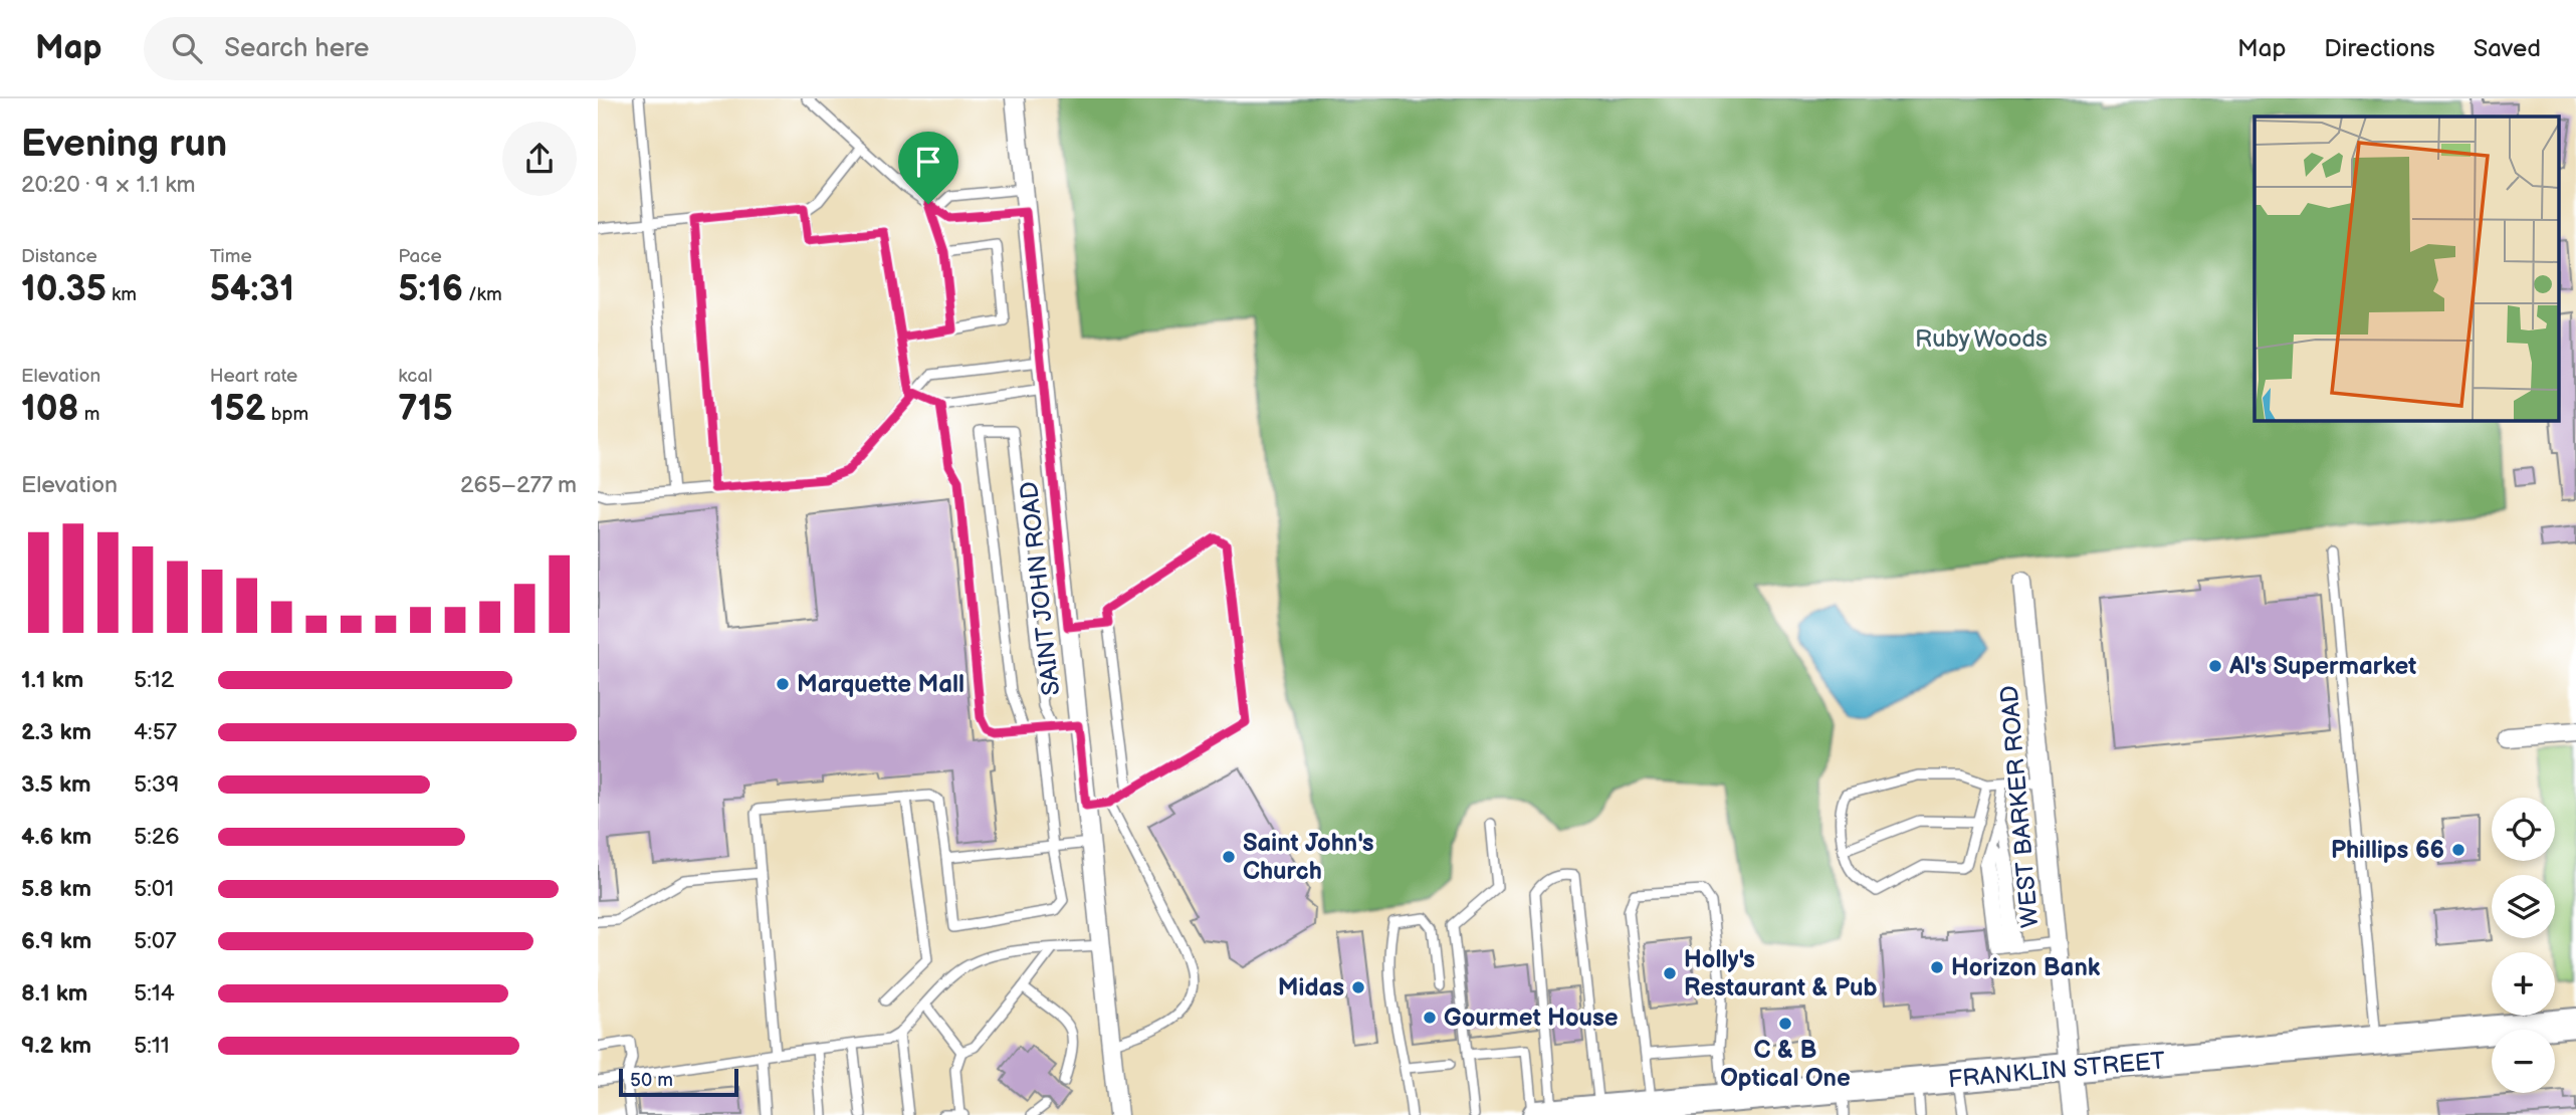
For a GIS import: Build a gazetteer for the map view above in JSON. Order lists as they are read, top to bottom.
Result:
{
  "streets": {
    "main road": ["FRANKLIN STREET"],
    "street": ["SAINT JOHN ROAD", "WEST BARKER ROAD"]
  },
  "crossings": [
    ["WEST BARKER ROAD", "FRANKLIN STREET"]
  ],
  "parks": ["Ruby Woods"],
  "places": [
    "Al's Supermarket",
    "Marquette Mall",
    "Phillips 66",
    "Saint John's Church",
    "Horizon Bank",
    "Holly's Restaurant & Pub",
    "Midas",
    "Gourmet House",
    "C & B Optical One"
  ],
  "scale_bar": "50 m",
  "page": {
    "header": "Map",
    "search": "Search here",
    "nav": ["Map", "Directions", "Saved"],
    "heading": ["Evening run", "20:20 · 9 × 1.1 km"],
    "stats": [
      ["Distance", "10.35 km"],
      ["Time", "54:31"],
      ["Pace", "5:16 /km"],
      ["Elevation", "108 m"],
      ["Heart rate", "152 bpm"],
      ["kcal", "715"]
    ],
    "chart": ["Elevation", "265–277 m"],
    "list": [
      {
        "name": "1.1 km",
        "note": "5:12"
      },
      {
        "name": "2.3 km",
        "note": "4:57"
      },
      {
        "name": "3.5 km",
        "note": "5:39"
      },
      {
        "name": "4.6 km",
        "note": "5:26"
      },
      {
        "name": "5.8 km",
        "note": "5:01"
      },
      {
        "name": "6.9 km",
        "note": "5:07"
      },
      {
        "name": "8.1 km",
        "note": "5:14"
      },
      {
        "name": "9.2 km",
        "note": "5:11"
      }
    ],
    "map_buttons": ["+", "−"],
    "scale": "50 m"
  }
}
